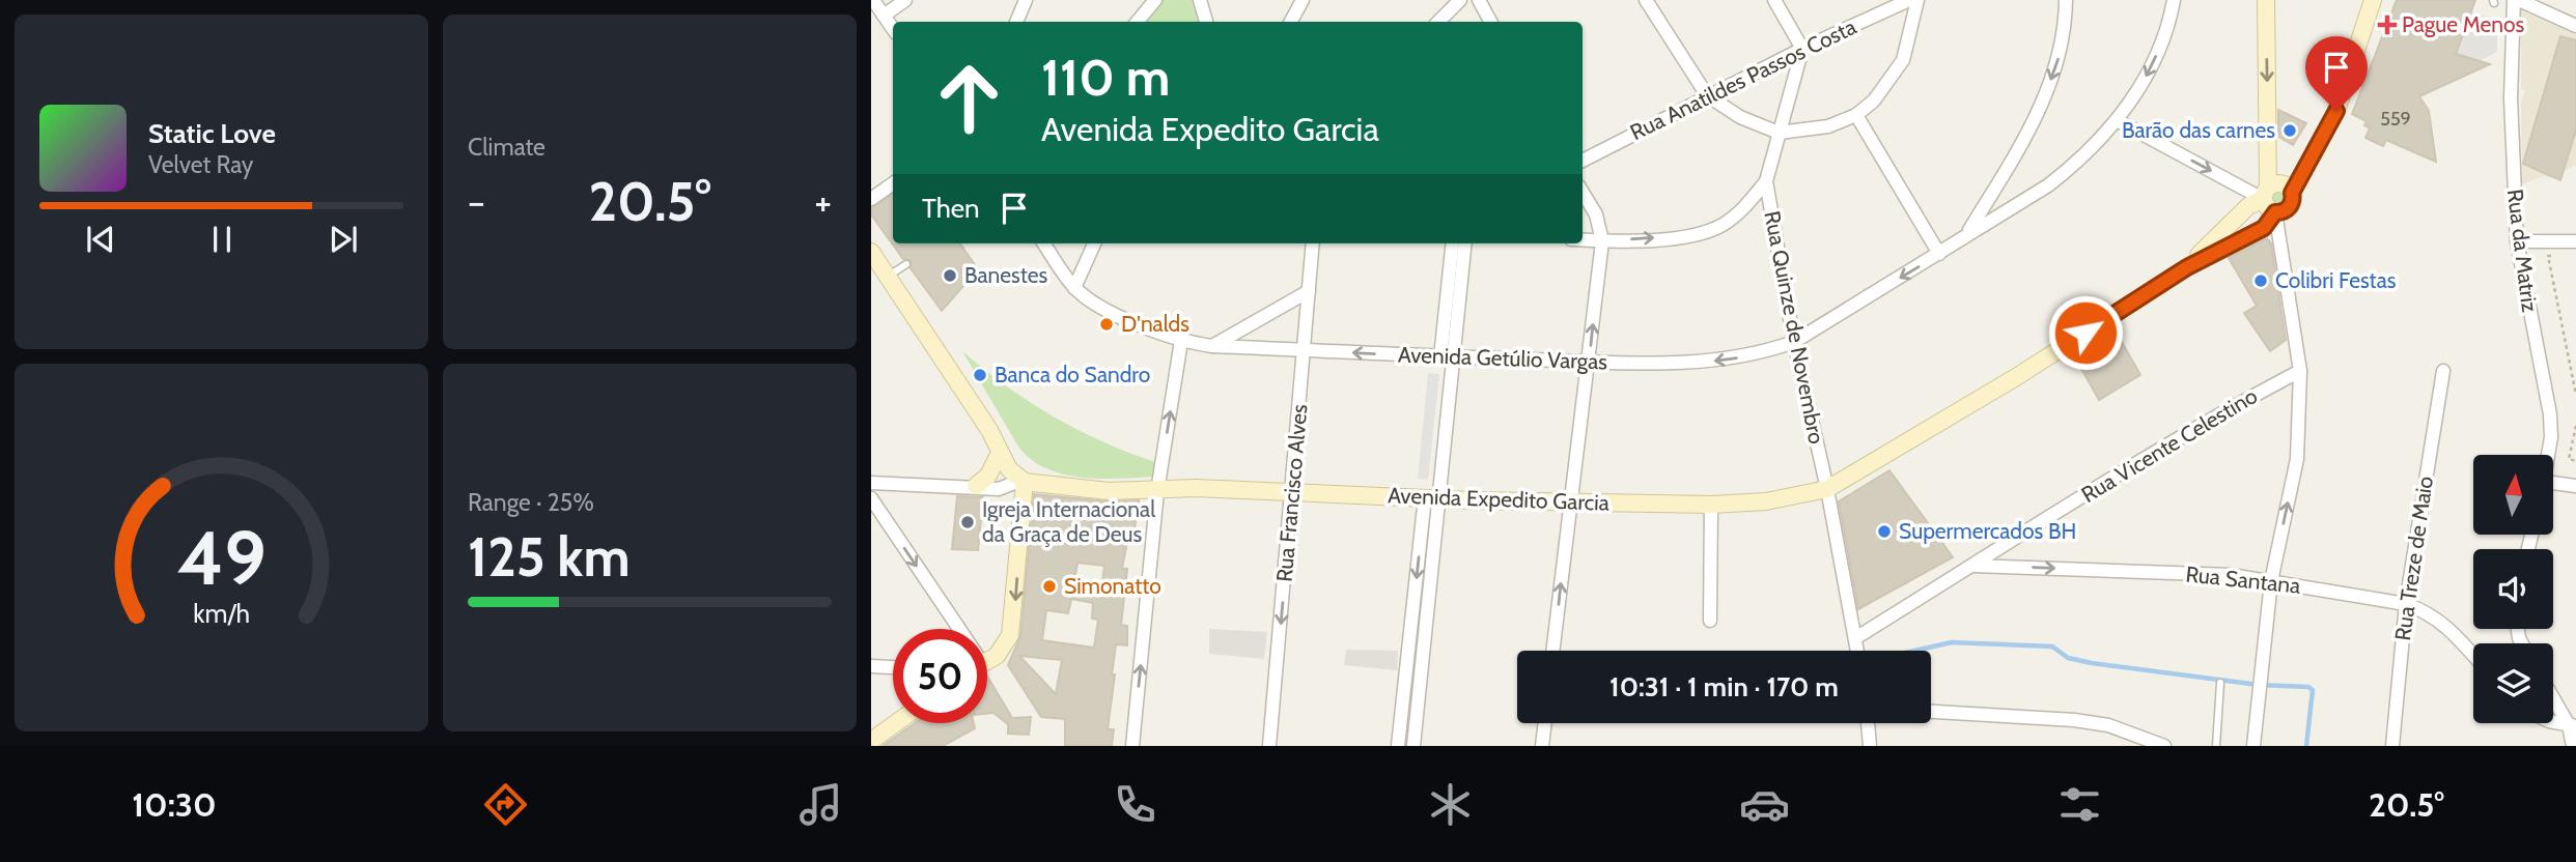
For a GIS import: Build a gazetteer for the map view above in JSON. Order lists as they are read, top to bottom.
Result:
{
  "streets": {
    "main road": ["Avenida Expedito Garcia"],
    "street": [
      "Rua Anatildes Passos Costa",
      "Rua da Matriz",
      "Rua Quinze de Novembro",
      "Avenida Getúlio Vargas",
      "Rua Vicente Celestino",
      "Rua Francisco Alves",
      "Rua Treze de Maio",
      "Rua Santana"
    ]
  },
  "crossings": [
    ["Rua Anatildes Passos Costa", "Rua Quinze de Novembro"],
    ["Rua Quinze de Novembro", "Avenida Getúlio Vargas"],
    ["Rua Quinze de Novembro", "Rua Vicente Celestino"],
    ["Rua Quinze de Novembro", "Avenida Expedito Garcia"],
    ["Avenida Getúlio Vargas", "Rua Francisco Alves"],
    ["Rua Vicente Celestino", "Rua Santana"],
    ["Rua Francisco Alves", "Avenida Expedito Garcia"],
    ["Rua Treze de Maio", "Rua Santana"]
  ],
  "one_way": ["Avenida Getúlio Vargas", "Rua Francisco Alves", "Rua Santana"],
  "places": {
    "health": ["Pague Menos"],
    "other": [
      "Barão das carnes",
      "Banestes",
      "Colibri Festas",
      "D'nalds",
      "Banca do Sandro",
      "Igreja Internacional da Graça de Deus",
      "Supermercados BH",
      "Simonatto"
    ]
  },
  "house_numbers": ["559"],
  "north": "top",
  "page": {
    "tile": [
      "Climate",
      ["Range · 25%", "125 km"]
    ],
    "turn": ["110 m", "Avenida Expedito Garcia"],
    "song": ["Static Love", "Velvet Ray"],
    "heat": ["−", "20.5°", "+"],
    "then": "Then",
    "limit": "50",
    "trip": "10:31 · 1 min · 170 m",
    "tabs": ["10:30", "20.5°"],
    "gauge": ["49", "km/h"]
  }
}
